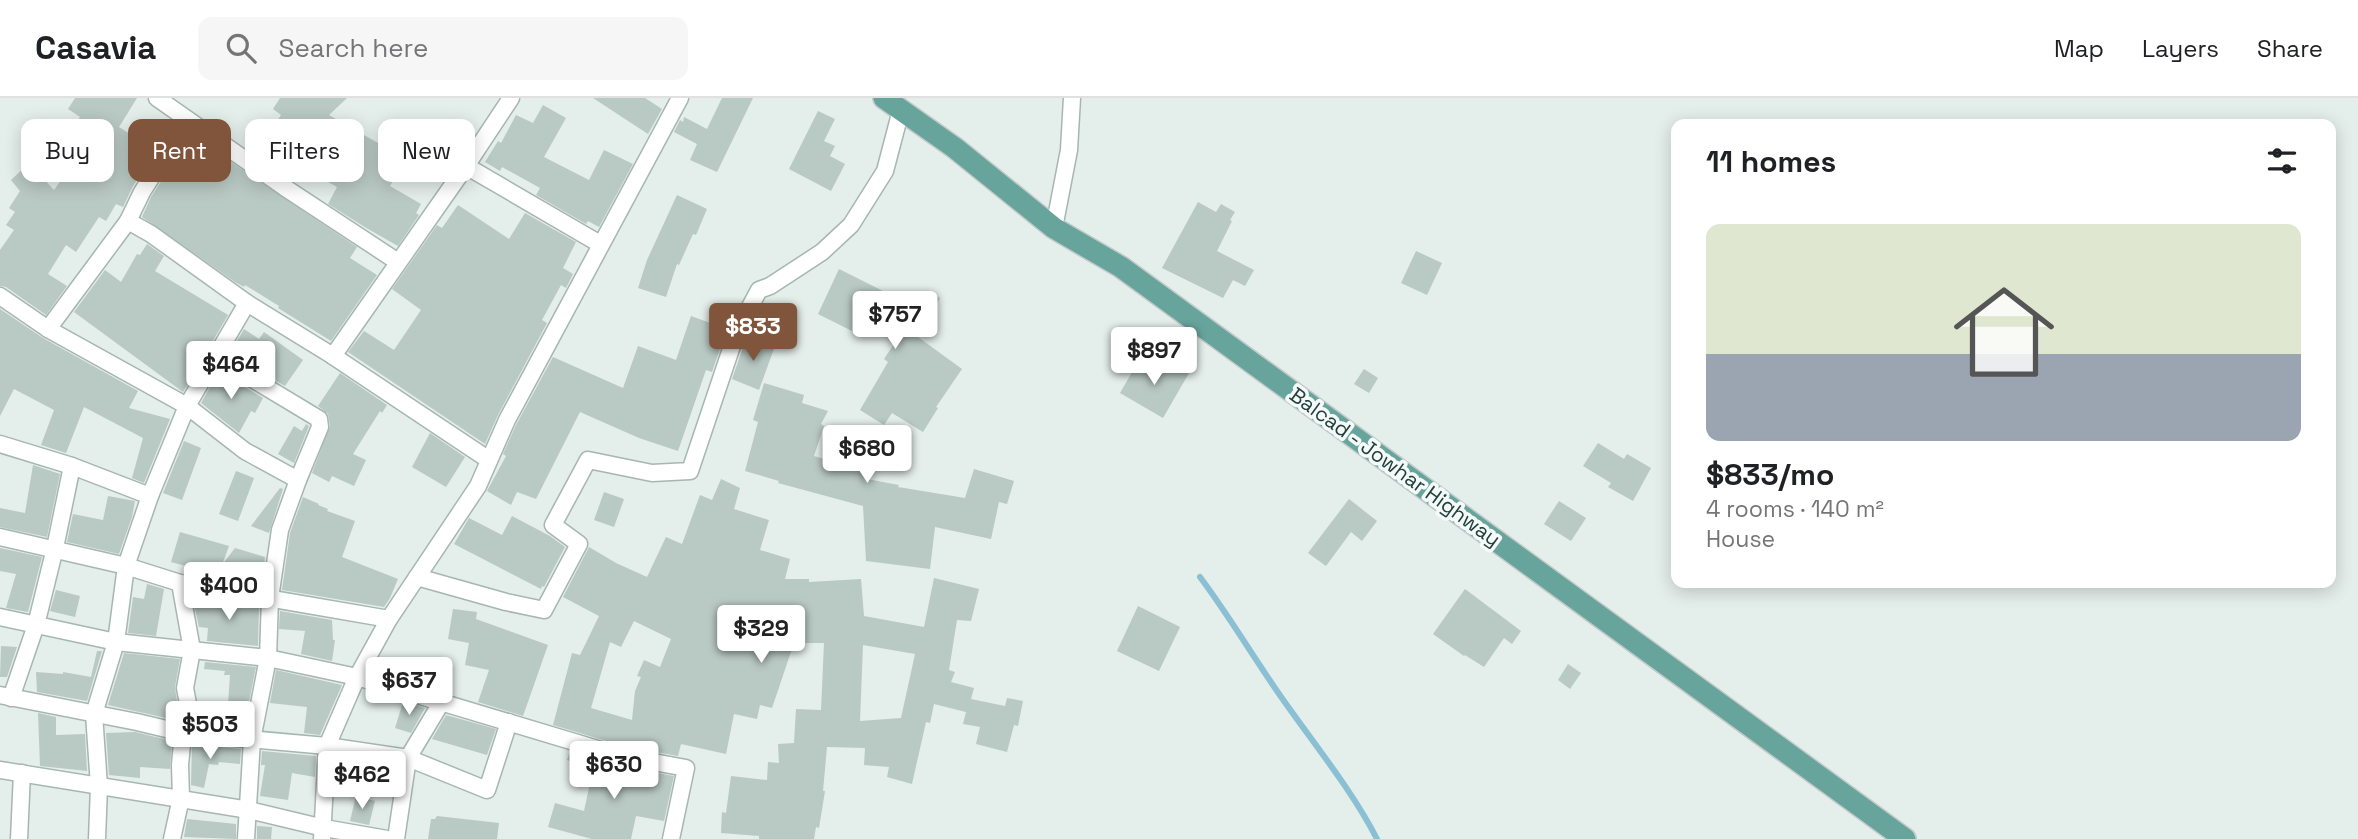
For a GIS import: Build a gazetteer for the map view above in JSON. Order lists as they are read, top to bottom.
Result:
{
  "streets": {
    "main road": ["Balcad - Jowhar Highway"]
  },
  "page": {
    "header": "Casavia",
    "search": "Search here",
    "nav": ["Map", "Layers", "Share"],
    "chip": [
      "Buy",
      "Rent",
      "Filters",
      "New"
    ],
    "heading": "11 homes",
    "list": [
      {
        "name": "$833/mo",
        "note": "4 rooms · 140 m² · House"
      }
    ],
    "price": [
      "$757",
      "$833",
      "$897",
      "$464",
      "$680",
      "$400",
      "$329",
      "$637",
      "$503",
      "$630",
      "$462"
    ]
  }
}
